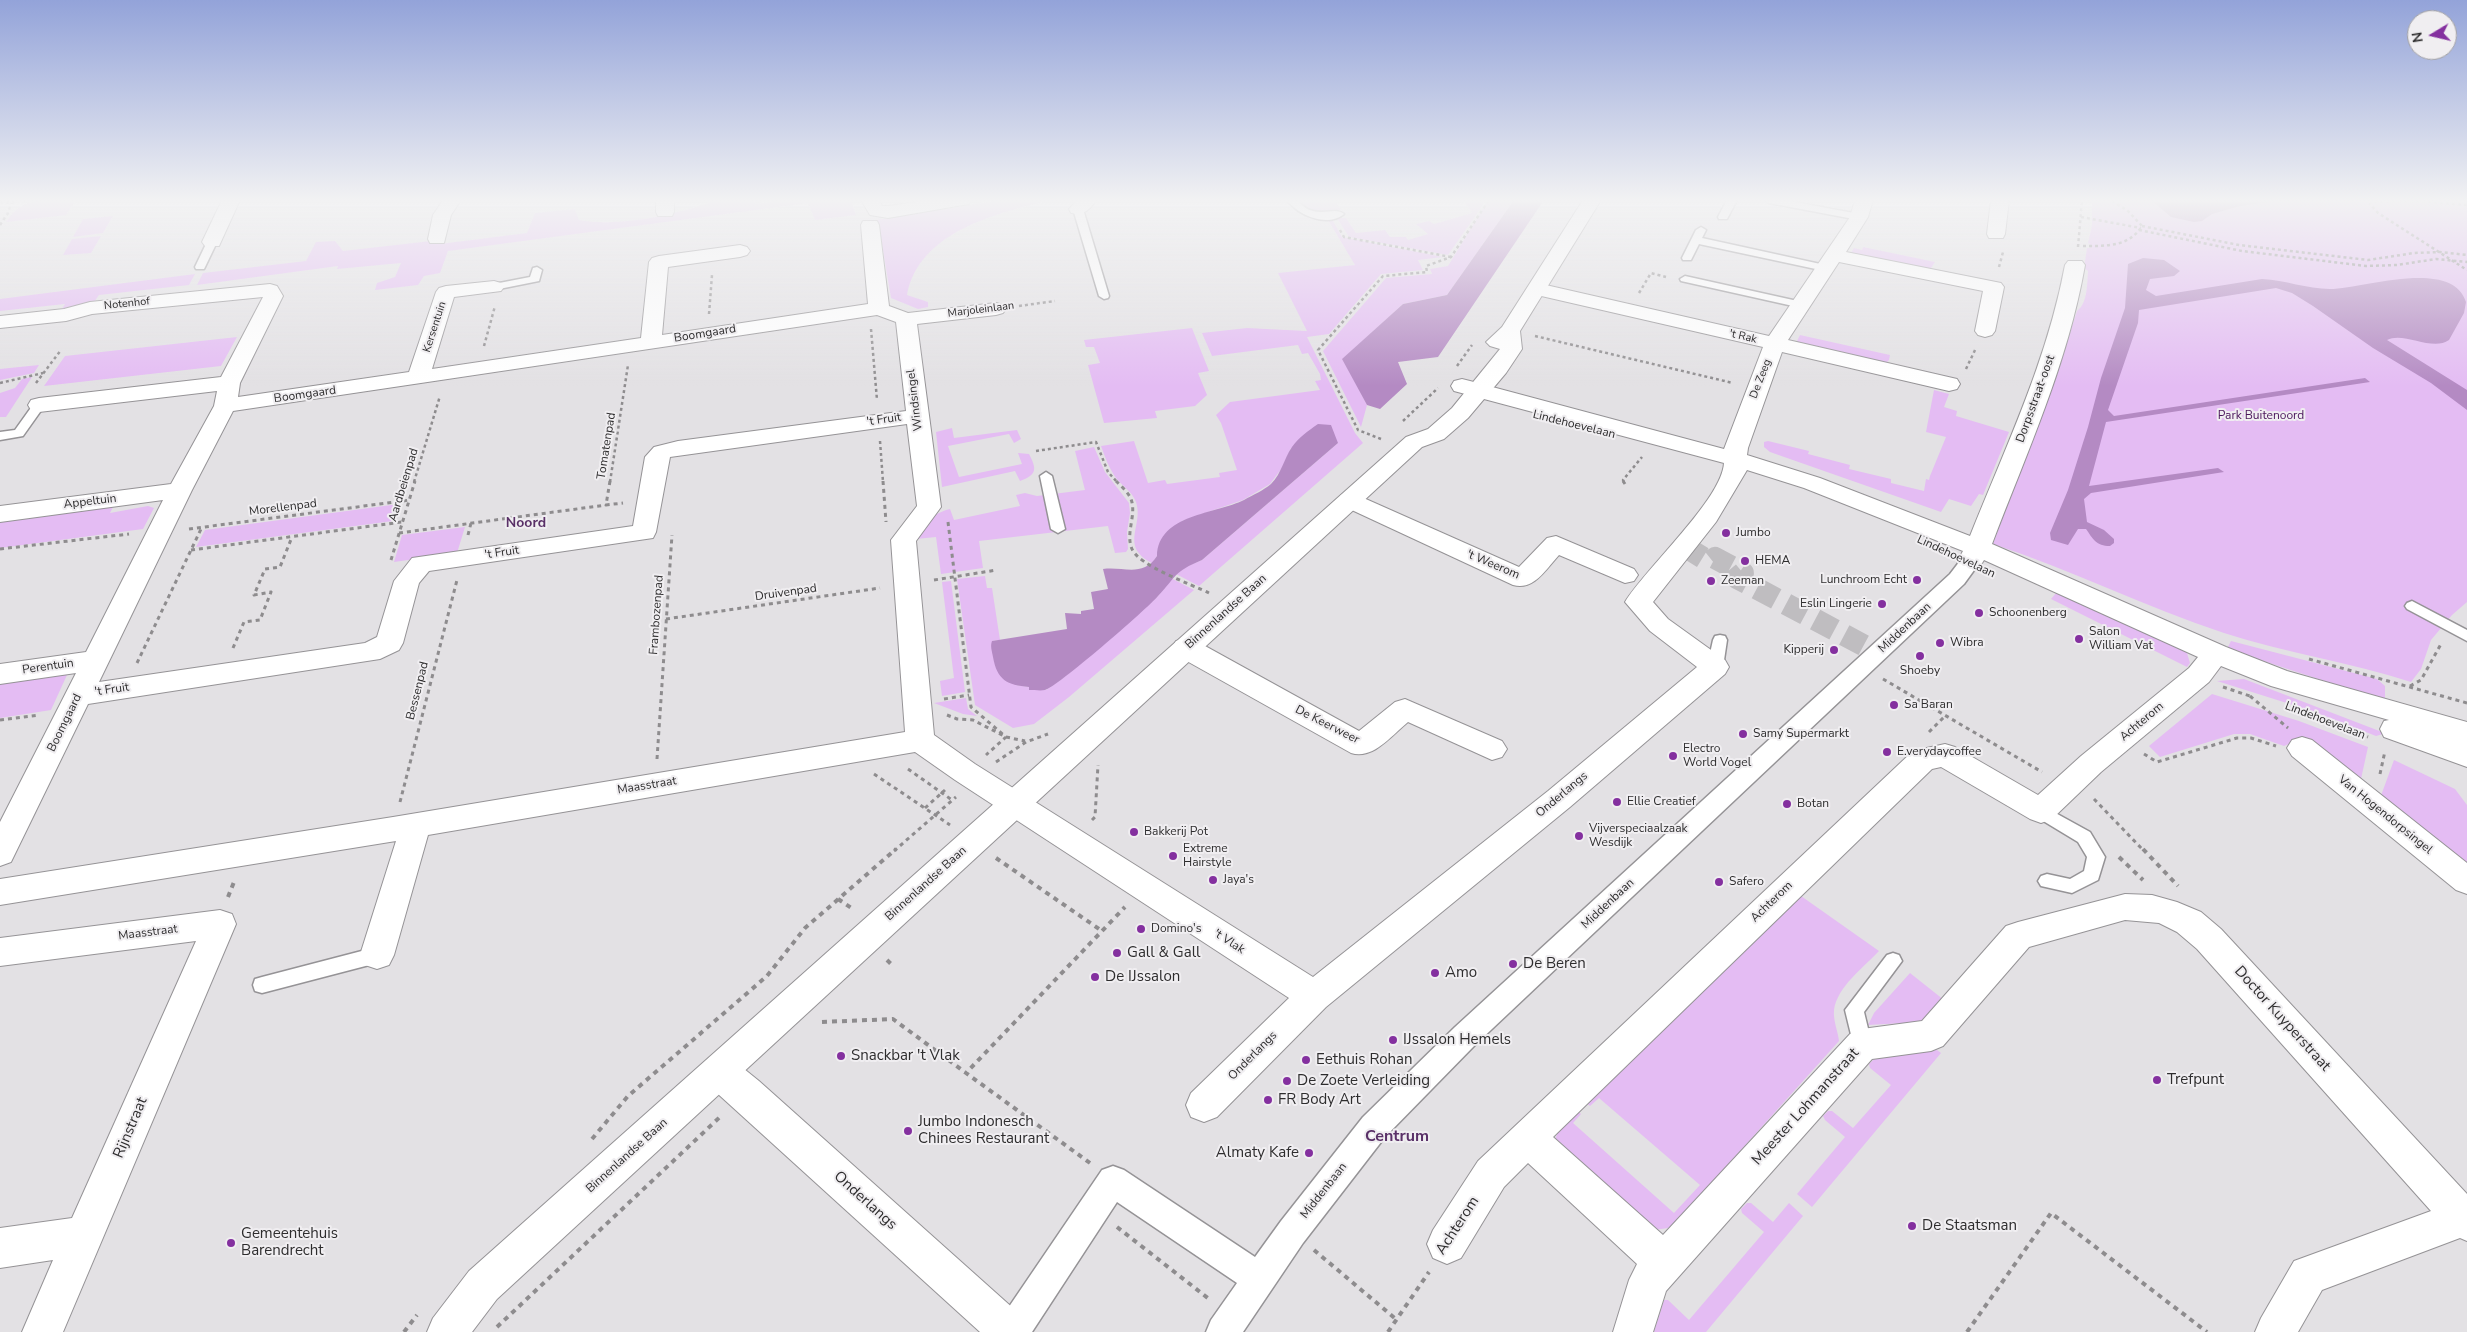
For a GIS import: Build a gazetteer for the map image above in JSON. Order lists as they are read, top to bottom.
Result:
{
  "streets": {
    "street": [
      "Notenhof",
      "Marjoleinlaan",
      "Kersentuin",
      "Boomgaard",
      "'t Rak",
      "De Zeeg",
      "Dorpsstraat-oost",
      "Windsingel",
      "'t Fruit",
      "Lindehoevelaan",
      "Appeltuin",
      "'t Weerom",
      "Binnenlandse Baan",
      "Middenbaan",
      "Perentuin",
      "Achterom",
      "De Keerweer",
      "Maasstraat",
      "Onderlangs",
      "Van Hogendorpsingel",
      "'t Vlak",
      "Doctor Kuyperstraat",
      "Meester Lohmanstraat",
      "Rijnstraat"
    ],
    "path": [
      "Tomatenpad",
      "Aardbeienpad",
      "Morellenpad",
      "Druivenpad",
      "Frambozenpad",
      "Bessenpad"
    ]
  },
  "crossings": [
    ["Notenhof", "Boomgaard"],
    ["Marjoleinlaan", "Windsingel"],
    ["Kersentuin", "Boomgaard"],
    ["Boomgaard", "'t Fruit"],
    ["Boomgaard", "Tomatenpad"],
    ["Boomgaard", "Aardbeienpad"],
    ["Boomgaard", "Appeltuin"],
    ["Boomgaard", "Morellenpad"],
    ["Boomgaard", "Perentuin"],
    ["'t Rak", "De Zeeg"],
    ["'t Rak", "Binnenlandse Baan"],
    ["De Zeeg", "Lindehoevelaan"],
    ["De Zeeg", "Onderlangs"],
    ["Dorpsstraat-oost", "Lindehoevelaan"],
    ["Dorpsstraat-oost", "Middenbaan"],
    ["Windsingel", "'t Fruit"],
    ["Windsingel", "Druivenpad"],
    ["Windsingel", "Maasstraat"],
    ["'t Fruit", "Aardbeienpad"],
    ["'t Fruit", "Bessenpad"],
    ["Lindehoevelaan", "Binnenlandse Baan"],
    ["Lindehoevelaan", "Middenbaan"],
    ["Lindehoevelaan", "Achterom"],
    ["Lindehoevelaan", "Onderlangs"],
    ["Aardbeienpad", "Morellenpad"],
    ["'t Weerom", "Binnenlandse Baan"],
    ["Druivenpad", "Frambozenpad"],
    ["Binnenlandse Baan", "De Keerweer"],
    ["Binnenlandse Baan", "Onderlangs"],
    ["Binnenlandse Baan", "'t Vlak"],
    ["Frambozenpad", "Maasstraat"],
    ["Bessenpad", "Maasstraat"],
    ["Maasstraat", "Rijnstraat"],
    ["Onderlangs", "'t Vlak"],
    ["Doctor Kuyperstraat", "Meester Lohmanstraat"]
  ],
  "districts": ["Noord", "Centrum"],
  "parks": ["Park Buitenoord"],
  "places": [
    "Jumbo",
    "HEMA",
    "Lunchroom Echt",
    "Zeeman",
    "Eslin Lingerie",
    "Schoonenberg",
    "Salon William Vat",
    "Wibra",
    "Kipperij",
    "Shoeby",
    "Sa Baran",
    "Samy Supermarkt",
    "E.verydaycoffee",
    "Electro World Vogel",
    "Ellie Creatief",
    "Botan",
    "Bakkerij Pot",
    "Vijverspeciaalzaak Wesdijk",
    "Extreme Hairstyle",
    "Jaya's",
    "Safero",
    "Domino's",
    "Gall & Gall",
    "De Beren",
    "Amo",
    "De IJssalon",
    "IJssalon Hemels",
    "Snackbar 't Vlak",
    "Eethuis Rohan",
    "Trefpunt",
    "De Zoete Verleiding",
    "FR Body Art",
    "Jumbo Indonesch Chinees Restaurant",
    "Almaty Kafe",
    "De Staatsman",
    "Gemeentehuis Barendrecht"
  ],
  "north": "left"
}
